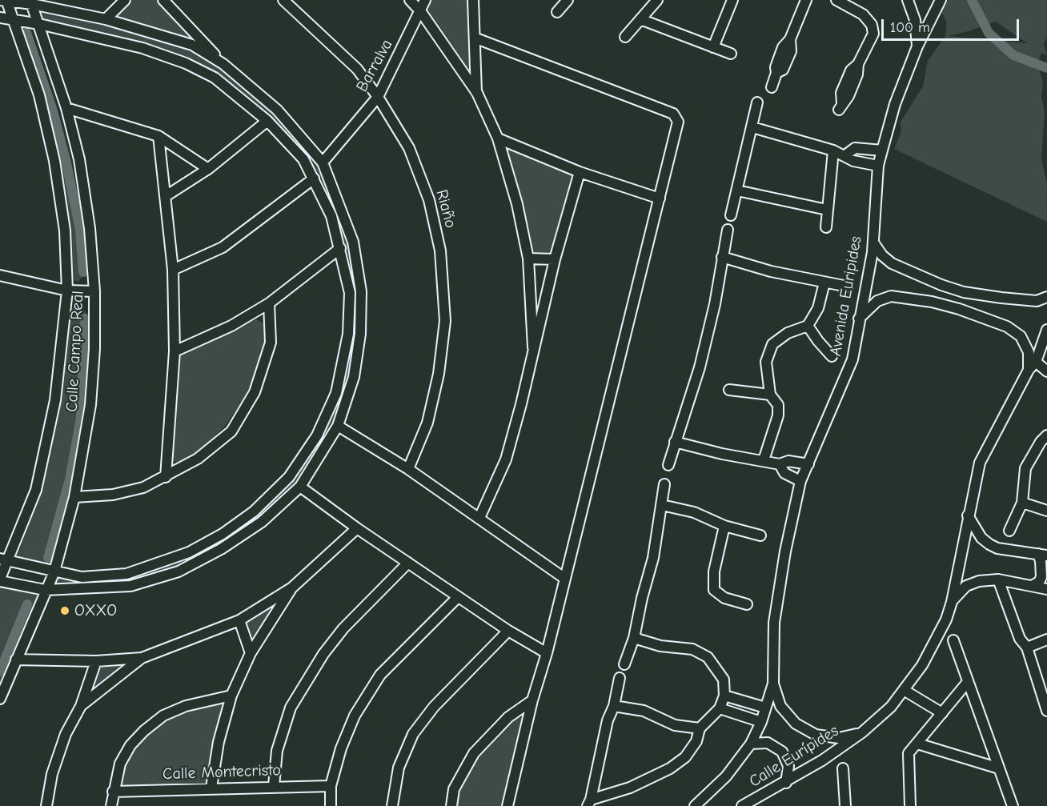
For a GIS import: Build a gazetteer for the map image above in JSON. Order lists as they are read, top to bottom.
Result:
{
  "streets": {
    "street": [
      "Barralva",
      "Riaño",
      "Avenida Euripides",
      "Calle Campo Real",
      "Calle Eurípides",
      "Calle Montecristo"
    ]
  },
  "crossings": [
    ["Barralva", "Riaño"],
    ["Avenida Euripides", "Calle Eurípides"]
  ],
  "places": ["OXXO"],
  "scale_bar": "100 m"
}
